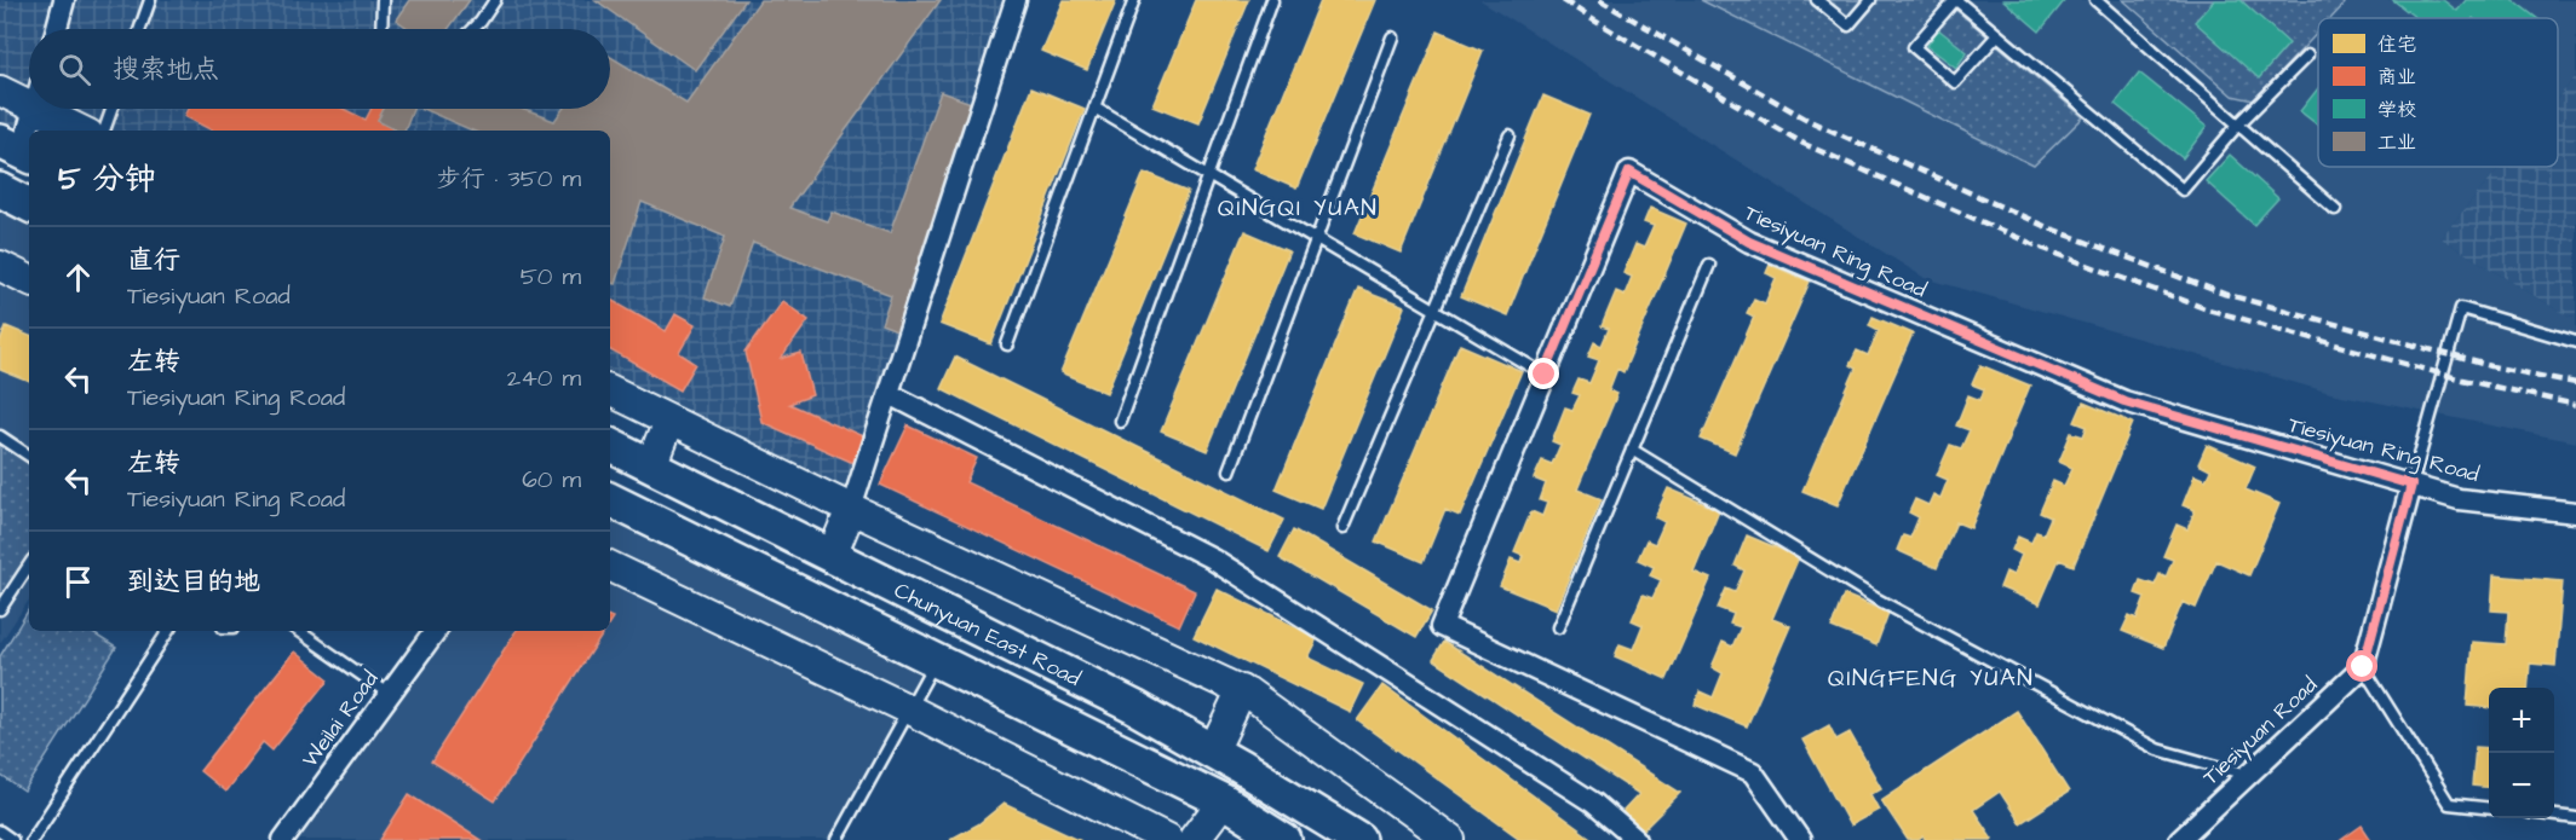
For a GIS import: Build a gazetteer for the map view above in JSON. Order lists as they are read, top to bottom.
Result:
{
  "streets": {
    "main road": ["Chunyuan East Road"],
    "street": ["Tiesiyuan Ring Road", "Weilai Road", "Tiesiyuan Road"]
  },
  "districts": ["QINGQI YUAN", "QINGFENG YUAN"],
  "legend": [
    "住宅",
    "商业",
    "学校",
    "工业"
  ],
  "page": {
    "search": "搜索地点",
    "heading": ["5 分钟", "步行 · 350 m"],
    "list": [
      ["直行", "Tiesiyuan Road", "50 m"],
      ["左转", "Tiesiyuan Ring Road", "240 m"],
      ["左转", "Tiesiyuan Ring Road", "60 m"],
      "到达目的地"
    ],
    "map_buttons": ["+", "−"]
  }
}
